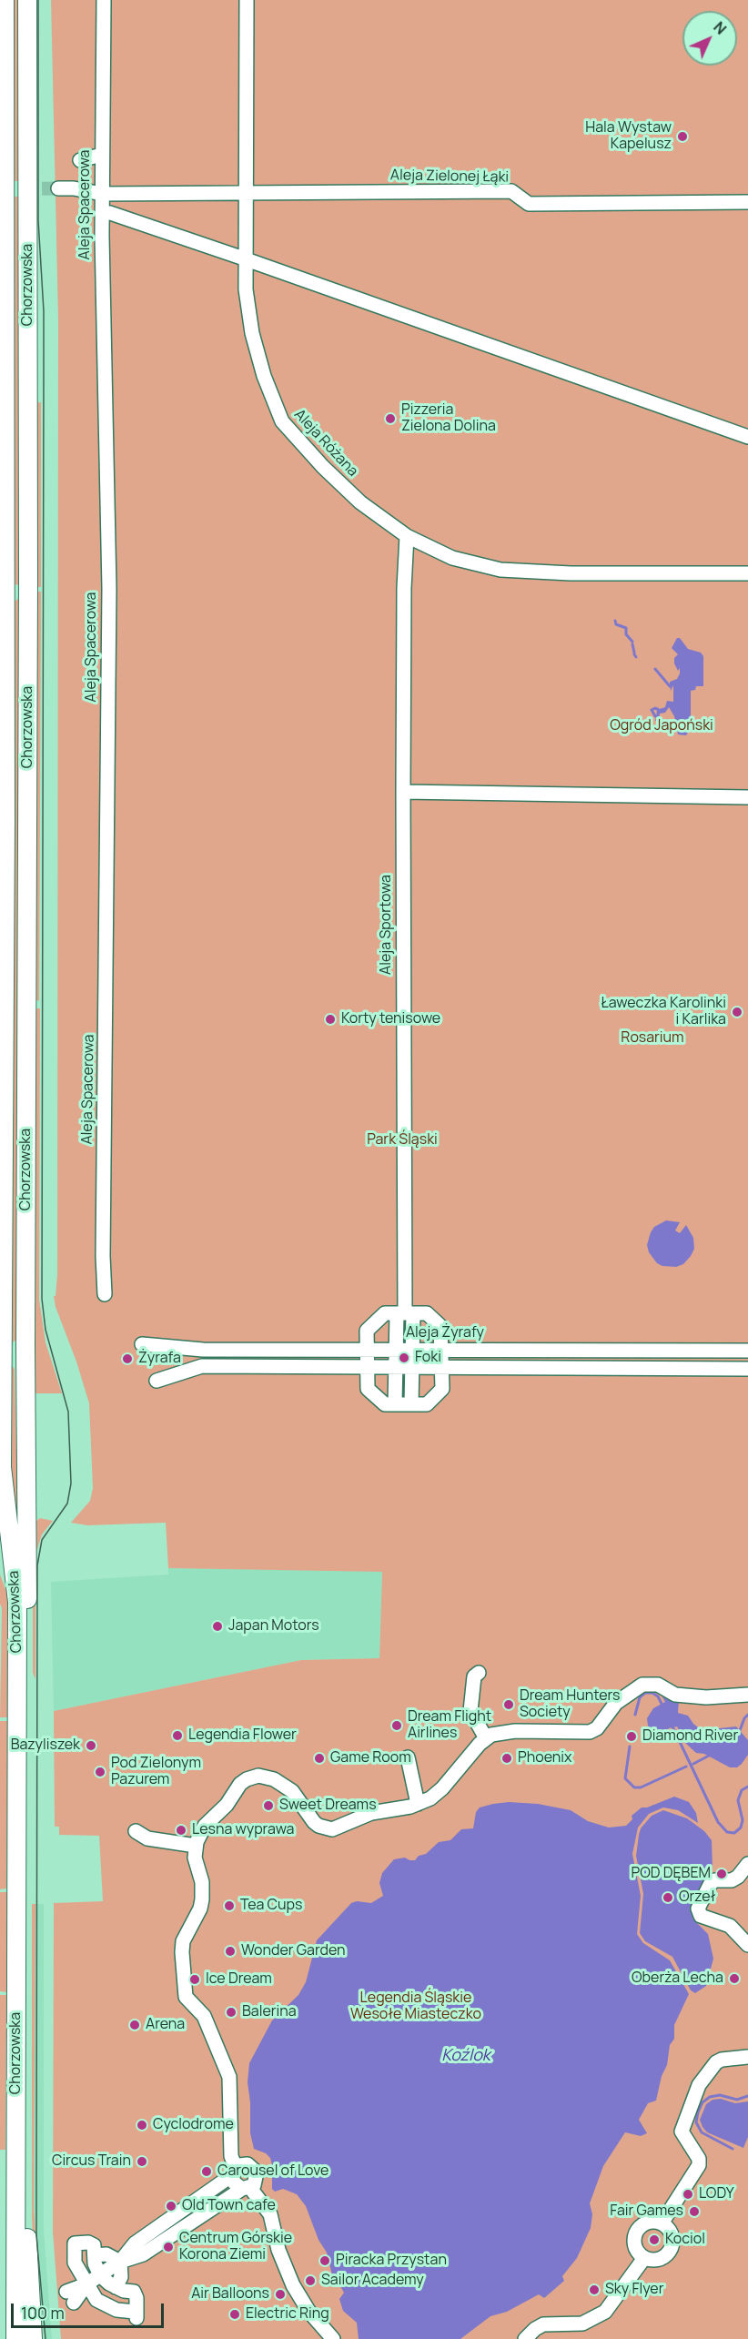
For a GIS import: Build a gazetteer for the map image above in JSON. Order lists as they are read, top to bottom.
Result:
{
  "streets": {
    "main road": ["Chorzowska"],
    "street": [
      "Aleja Zielonej Łąki",
      "Aleja Spacerowa",
      "Aleja Różana",
      "Aleja Sportowa",
      "Aleja Żyrafy"
    ]
  },
  "crossings": [
    ["Aleja Zielonej Łąki", "Aleja Spacerowa"],
    ["Aleja Zielonej Łąki", "Aleja Różana"],
    ["Aleja Różana", "Aleja Sportowa"]
  ],
  "water": ["Koźlok"],
  "parks": [
    "Ogród Japoński",
    "Rosarium",
    "Park Śląski",
    "Legendia Śląskie Wesołe Miasteczko"
  ],
  "places": [
    "Hala Wystaw Kapelusz",
    "Pizzeria Zielona Dolina",
    "Ławeczka Karolinki i Karlika",
    "Korty tenisowe",
    "Foki",
    "Żyrafa",
    "Japan Motors",
    "Dream Hunters Society",
    "Dream Flight Airlines",
    "Legendia Flower",
    "Diamond River",
    "Bazyliszek",
    "Game Room",
    "Phoenix",
    "Pod Zielonym Pazurem",
    "Sweet Dreams",
    "Lesna wyprawa",
    "POD DĘBEM",
    "Orzeł",
    "Tea Cups",
    "Wonder Garden",
    "Oberża Lecha",
    "Ice Dream",
    "Balerina",
    "Arena",
    "Cyclodrome",
    "Circus Train",
    "Carousel of Love",
    "LODY",
    "Old Town cafe",
    "Fair Games",
    "Kociol",
    "Centrum Górskie Korona Ziemi",
    "Piracka Przystan",
    "Sailor Academy",
    "Sky Flyer",
    "Air Balloons",
    "Electric Ring"
  ],
  "scale_bar": "100 m",
  "north": "top right"
}
